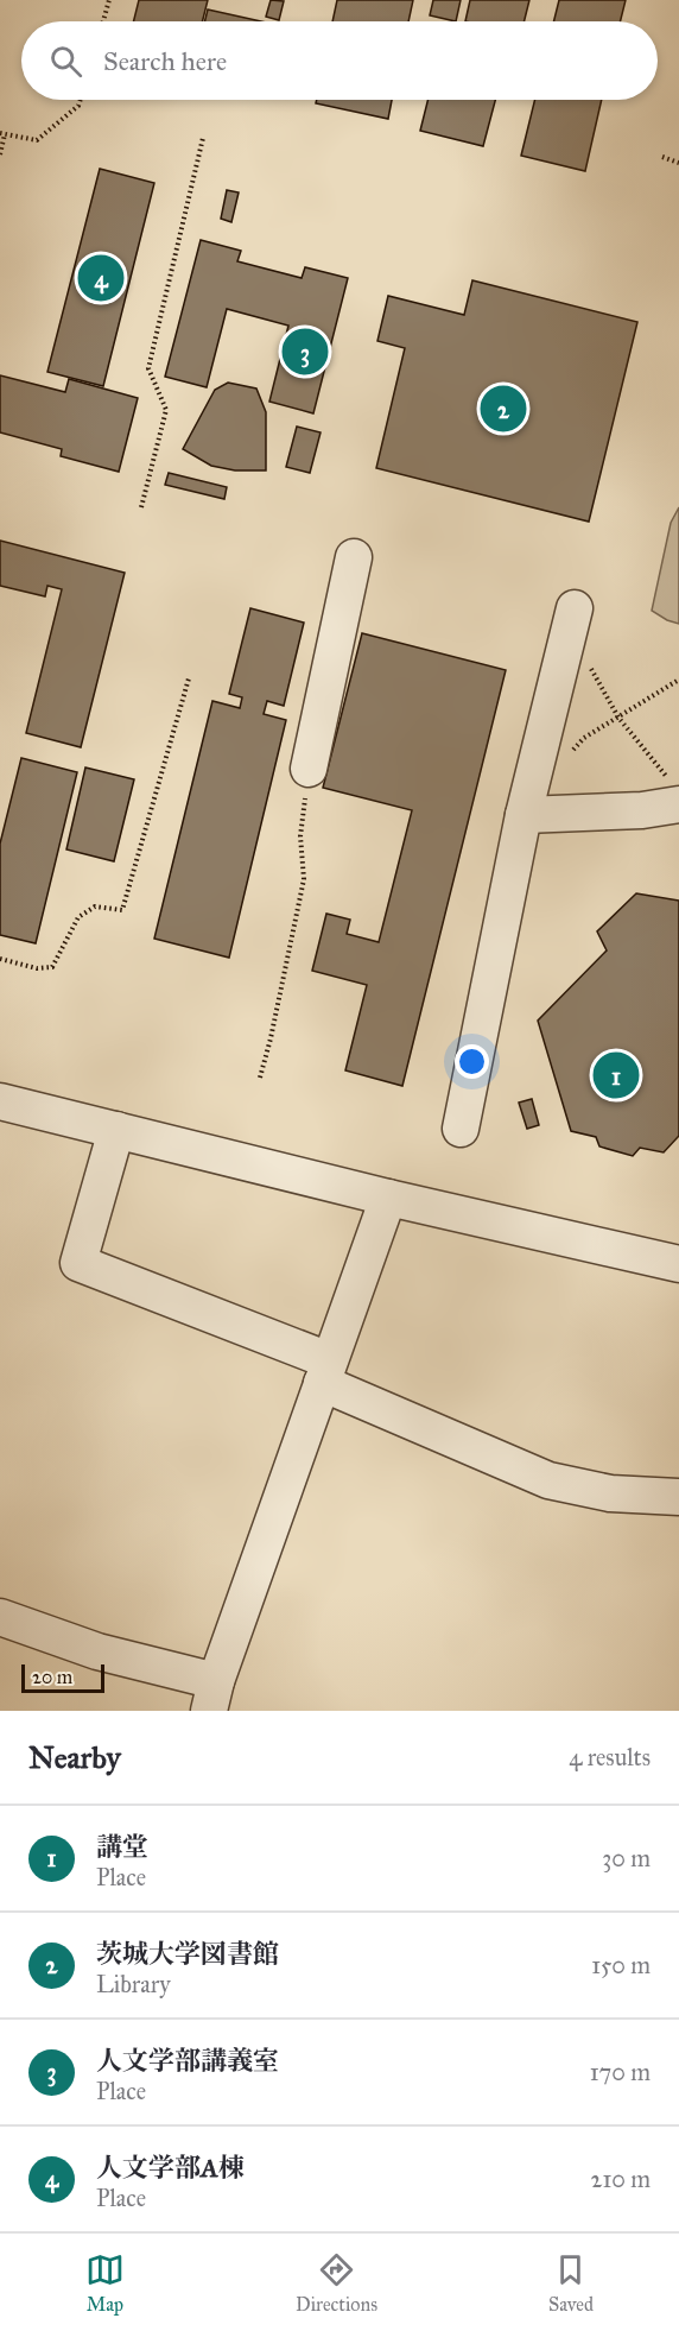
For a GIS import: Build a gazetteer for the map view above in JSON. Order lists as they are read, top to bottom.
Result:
{
  "scale_bar": "20 m",
  "page": {
    "search": "Search here",
    "pins": [
      "4",
      "3",
      "2",
      "1"
    ],
    "scale": "20 m",
    "heading": ["Nearby", "4 results"],
    "list": [
      {
        "mark": "1",
        "name": "講堂",
        "note": "Place",
        "value": "30 m"
      },
      {
        "mark": "2",
        "name": "茨城大学図書館",
        "note": "Library",
        "value": "150 m"
      },
      {
        "mark": "3",
        "name": "人文学部講義室",
        "note": "Place",
        "value": "170 m"
      },
      {
        "mark": "4",
        "name": "人文学部A棟",
        "note": "Place",
        "value": "210 m"
      }
    ],
    "nav": ["Map", "Directions", "Saved"]
  }
}
